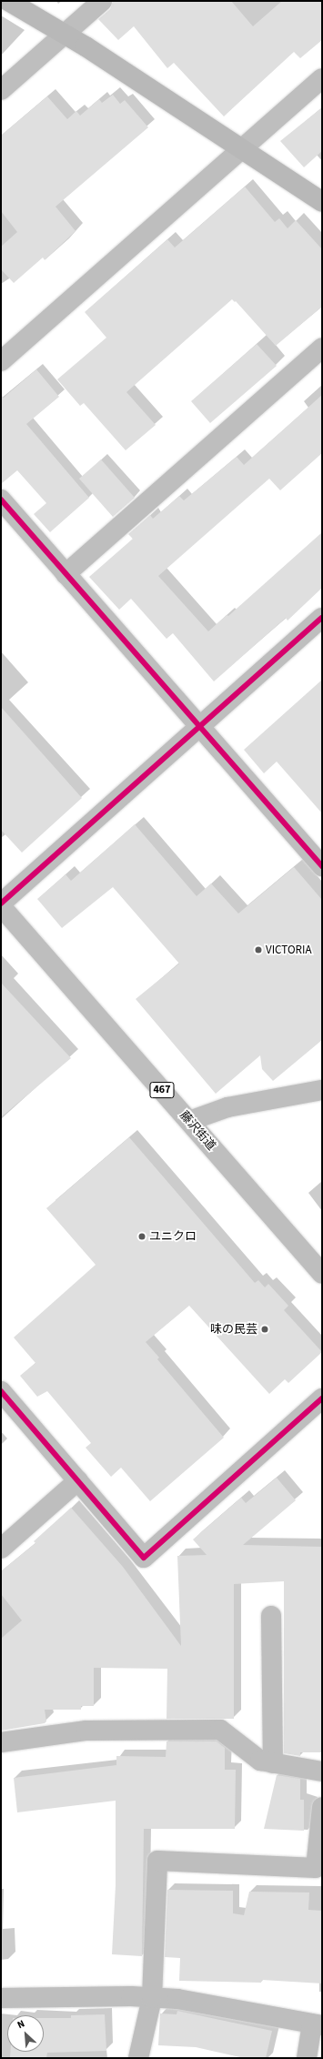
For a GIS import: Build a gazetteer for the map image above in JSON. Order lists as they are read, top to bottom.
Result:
{
  "streets": {
    "main road": ["467", "藤沢街道"]
  },
  "places": ["VICTORIA", "ユニクロ", "味の民芸"],
  "north": "top left"
}
